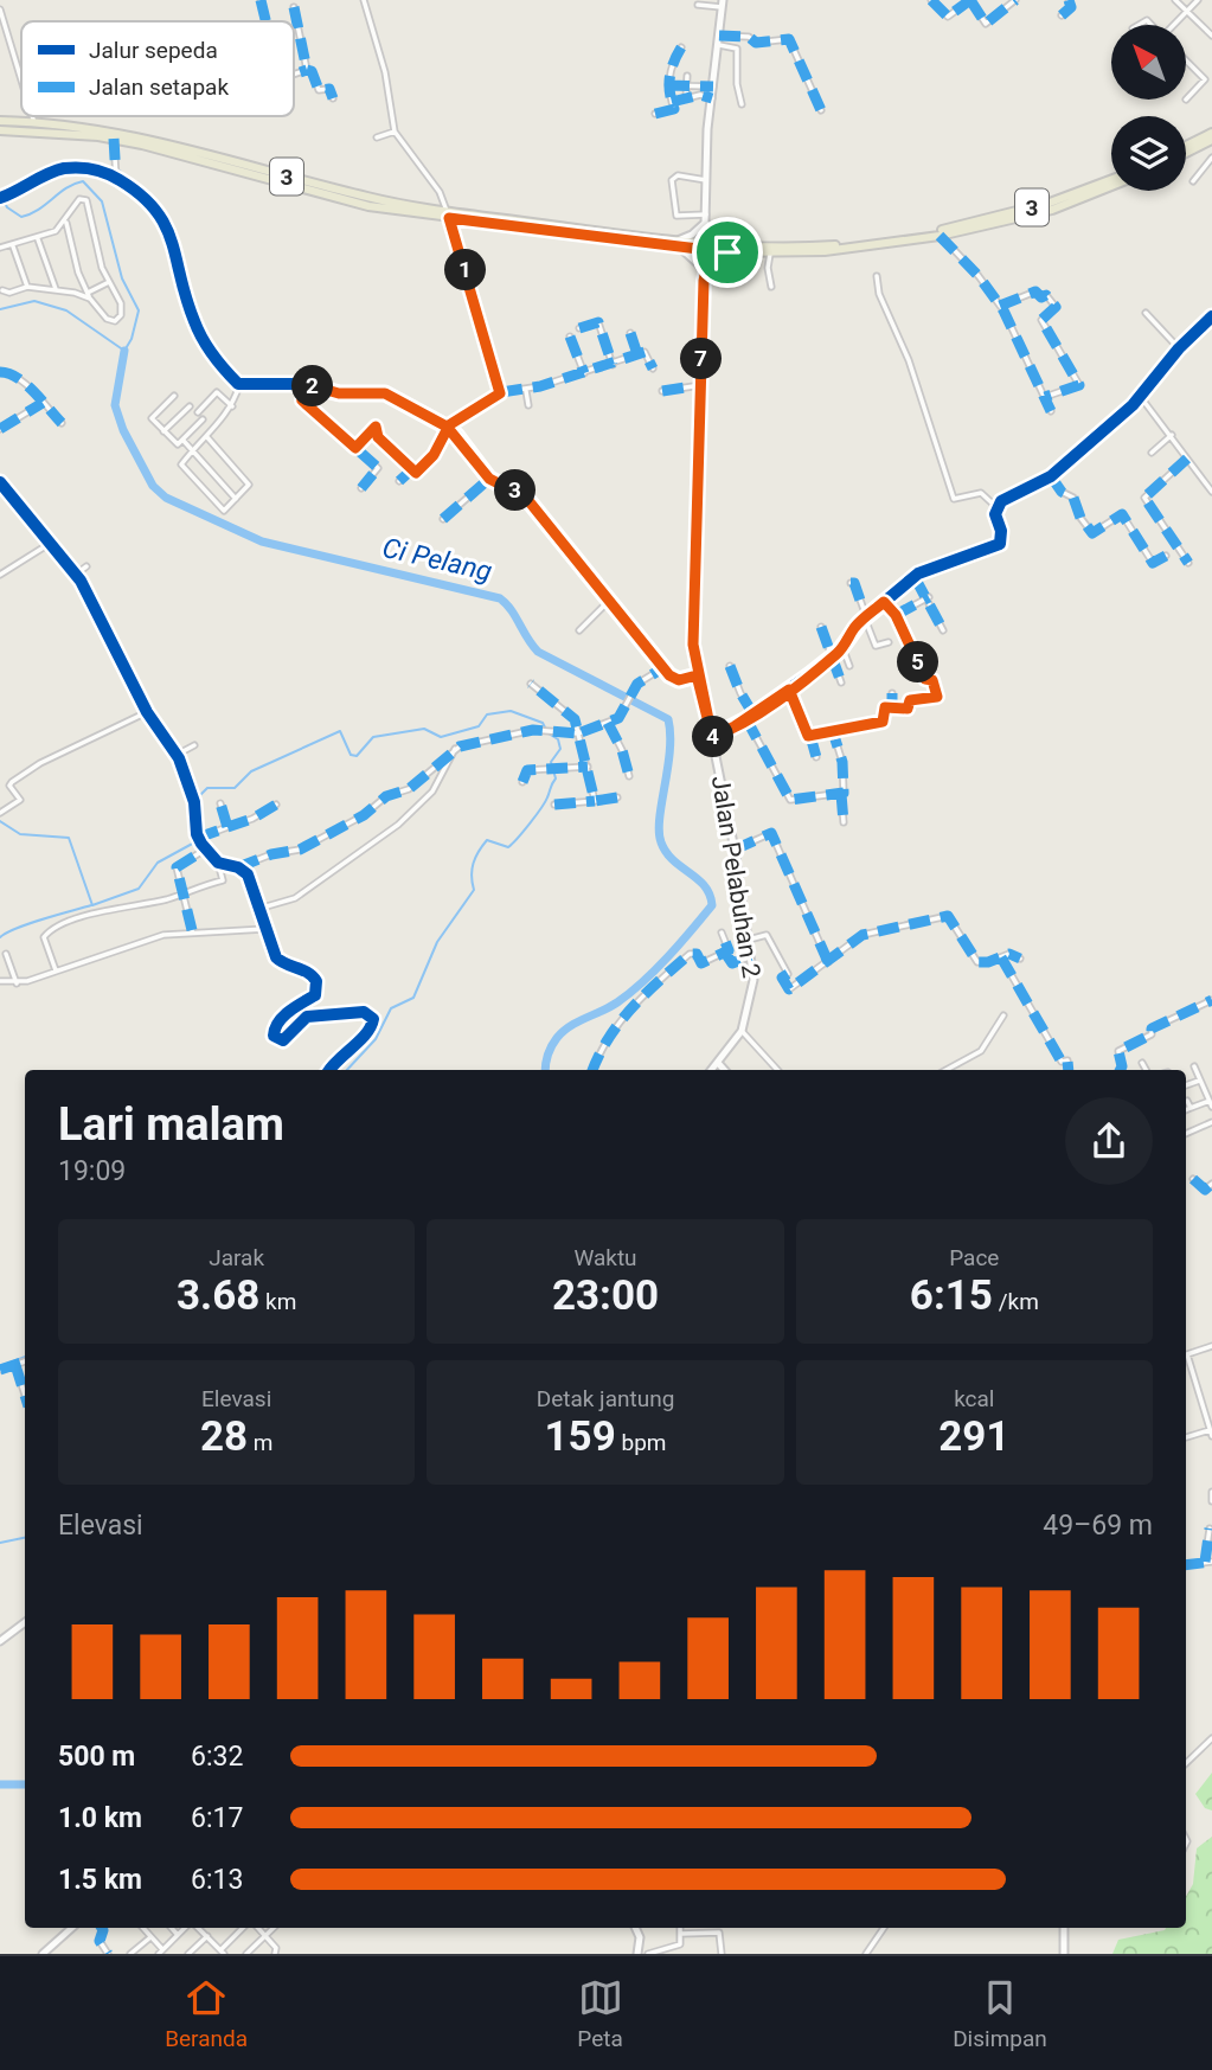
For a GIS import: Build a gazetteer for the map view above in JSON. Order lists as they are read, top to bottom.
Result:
{
  "streets": {
    "main road": ["3"],
    "street": ["Jalan Pelabuhan 2"]
  },
  "water": ["Ci Pelang"],
  "legend": ["Jalur sepeda", "Jalan setapak"],
  "north": "top left",
  "page": {
    "pins": [
      "1",
      "7",
      "2",
      "3",
      "5",
      "4"
    ],
    "heading": ["Lari malam", "19:09"],
    "stats": [
      ["Jarak", "3.68 km"],
      ["Waktu", "23:00"],
      ["Pace", "6:15 /km"],
      ["Elevasi", "28 m"],
      ["Detak jantung", "159 bpm"],
      ["kcal", "291"]
    ],
    "chart": ["Elevasi", "49–69 m"],
    "list": [
      {
        "name": "500 m",
        "note": "6:32"
      },
      {
        "name": "1.0 km",
        "note": "6:17"
      },
      {
        "name": "1.5 km",
        "note": "6:13"
      }
    ],
    "tabs": ["Beranda", "Peta", "Disimpan"]
  }
}
